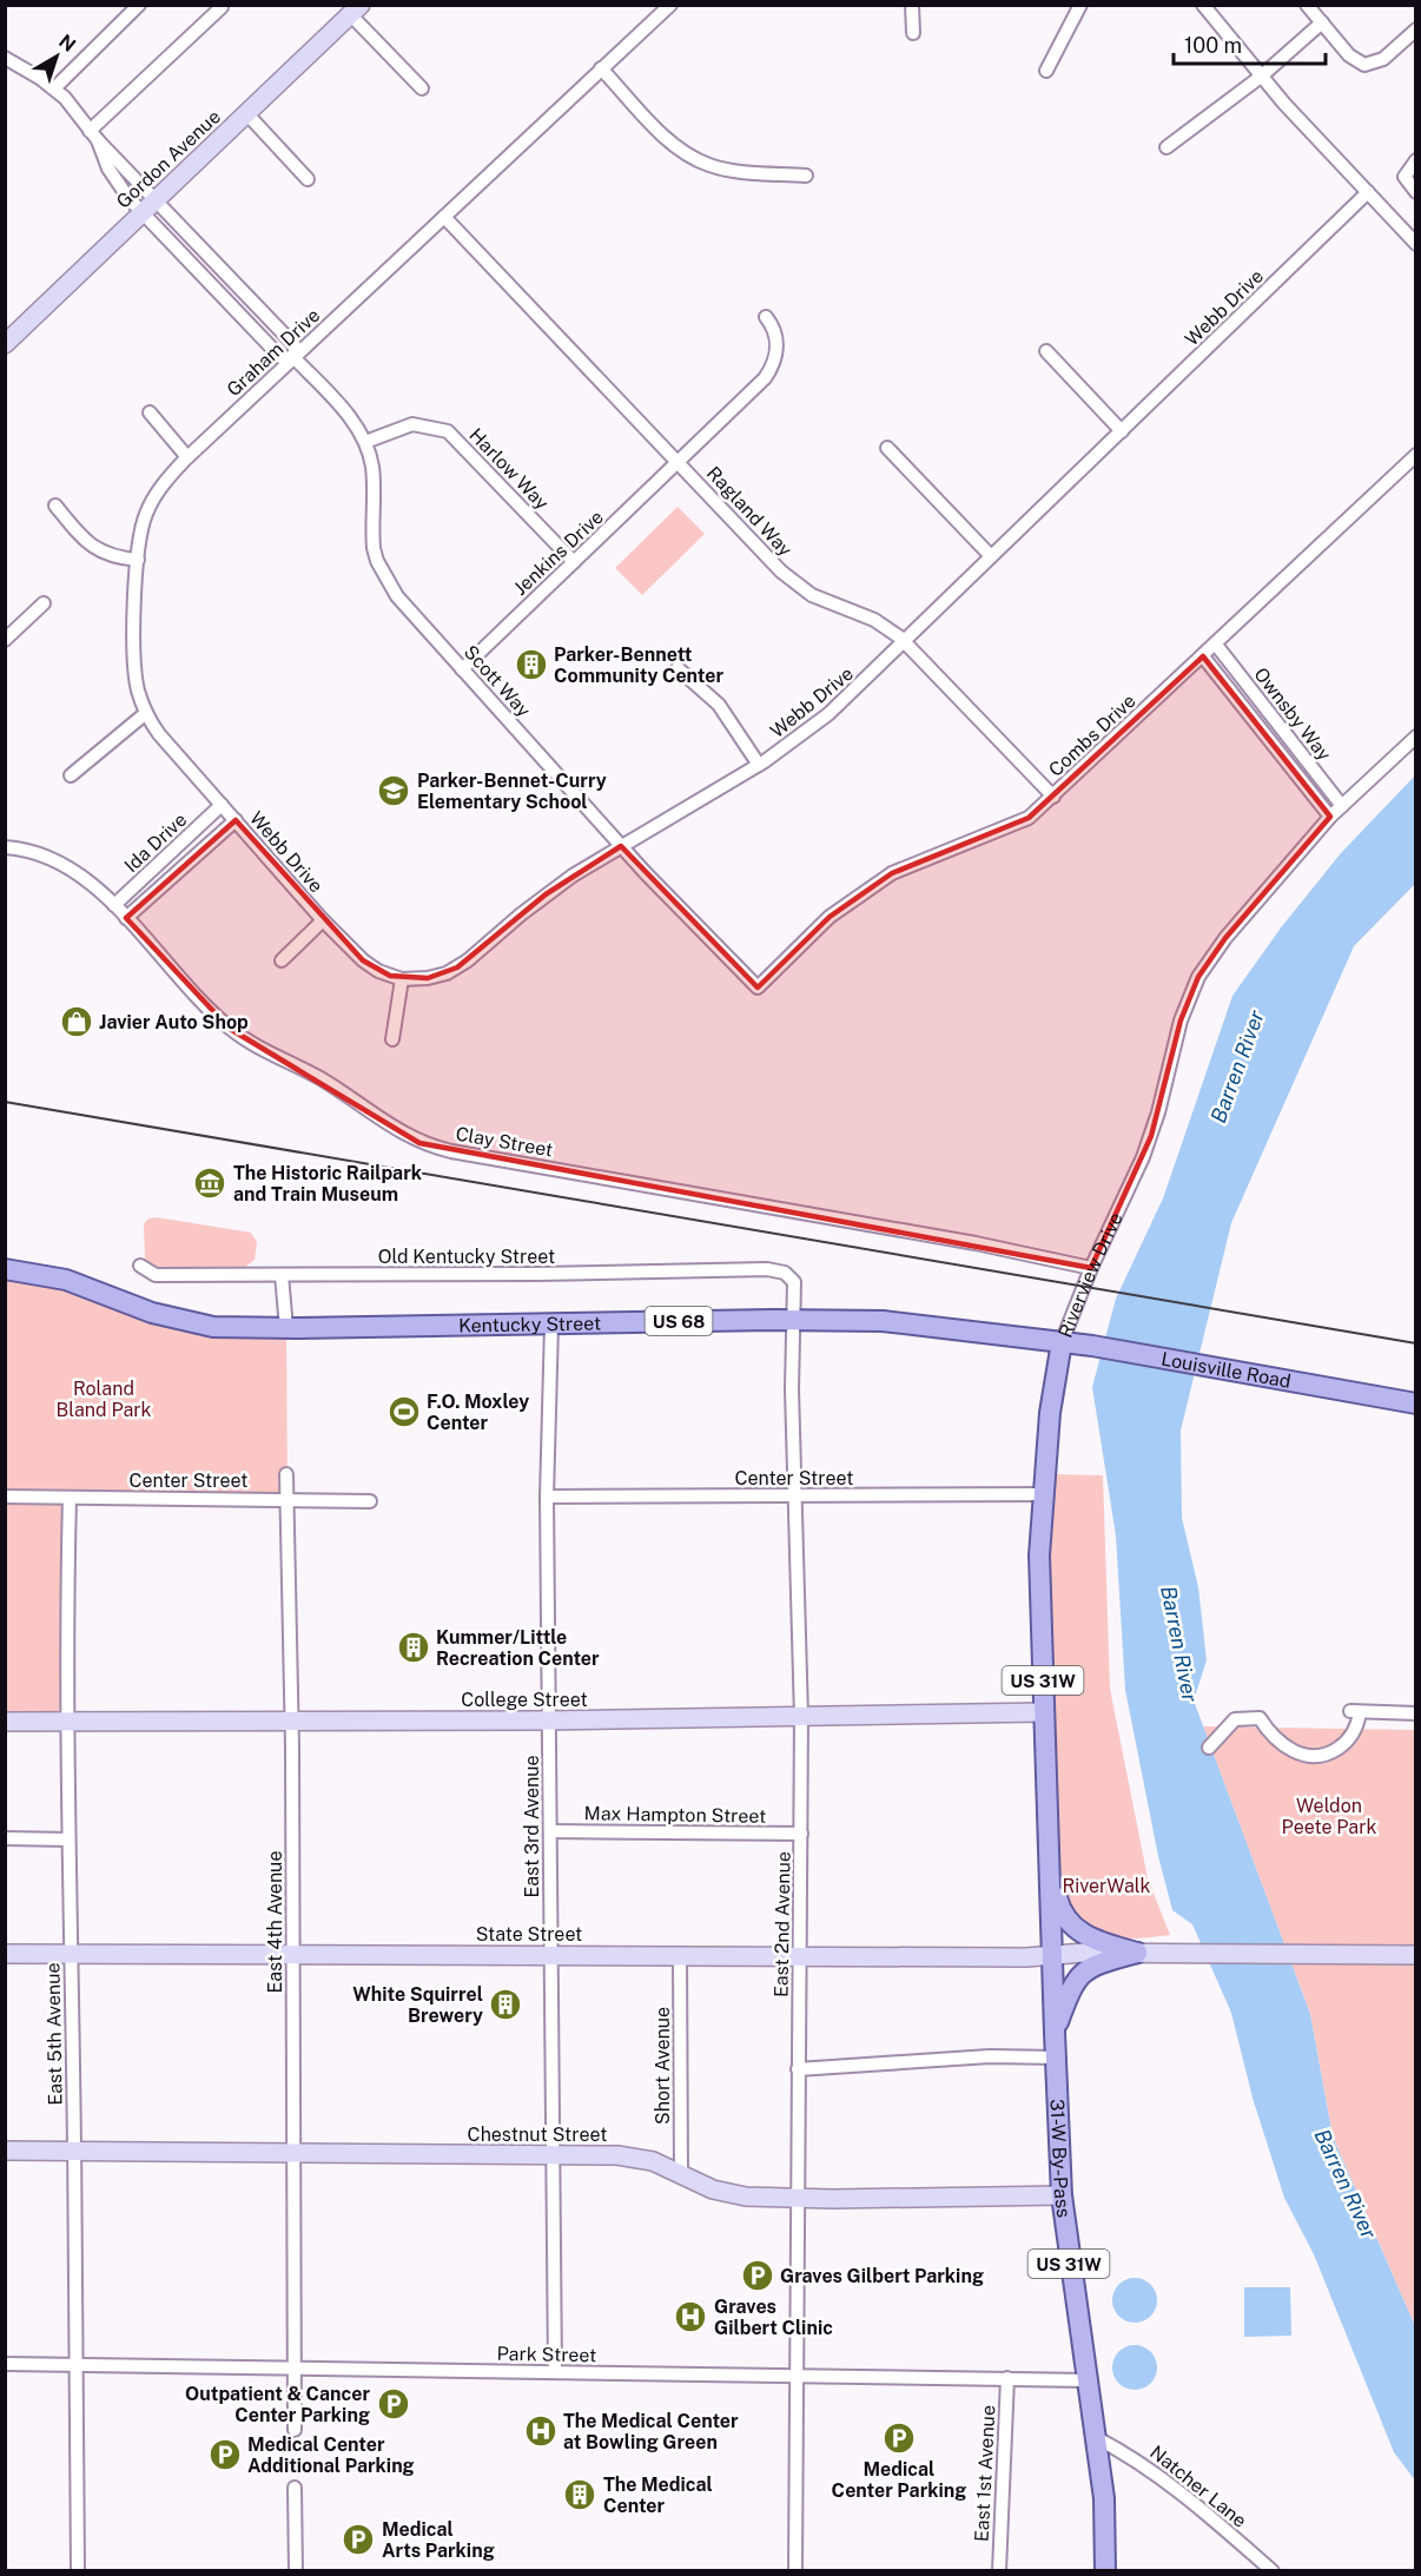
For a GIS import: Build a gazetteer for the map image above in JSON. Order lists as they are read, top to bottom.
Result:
{
  "streets": {
    "main road": [
      "Riverview Drive",
      "US 68",
      "Kentucky Street",
      "Louisville Road",
      "US 31W",
      "31-W By-Pass"
    ],
    "street": [
      "Gordon Avenue",
      "Webb Drive",
      "Graham Drive",
      "Harlow Way",
      "Ragland Way",
      "Jenkins Drive",
      "Scott Way",
      "Ownsby Way",
      "Combs Drive",
      "Ida Drive",
      "Clay Street",
      "Old Kentucky Street",
      "Center Street",
      "College Street",
      "Max Hampton Street",
      "East 3rd Avenue",
      "East 4th Avenue",
      "East 2nd Avenue",
      "State Street",
      "East 5th Avenue",
      "Short Avenue",
      "Chestnut Street",
      "Park Street",
      "East 1st Avenue",
      "Natcher Lane"
    ]
  },
  "crossings": [
    ["Gordon Avenue", "Scott Way"],
    ["Webb Drive", "Graham Drive"],
    ["Webb Drive", "Ragland Way"],
    ["Webb Drive", "Scott Way"],
    ["Webb Drive", "Ida Drive"],
    ["Graham Drive", "Ragland Way"],
    ["Graham Drive", "Scott Way"],
    ["Graham Drive", "Ida Drive"],
    ["Harlow Way", "Jenkins Drive"],
    ["Harlow Way", "Scott Way"],
    ["Ragland Way", "Jenkins Drive"],
    ["Ragland Way", "Combs Drive"],
    ["Jenkins Drive", "Scott Way"],
    ["Scott Way", "Combs Drive"],
    ["Ownsby Way", "Combs Drive"],
    ["Ownsby Way", "Riverview Drive"],
    ["Ida Drive", "Clay Street"],
    ["Clay Street", "Riverview Drive"],
    ["Old Kentucky Street", "East 2nd Avenue"],
    ["Riverview Drive", "Kentucky Street"],
    ["Riverview Drive", "Louisville Road"],
    ["Riverview Drive", "Center Street"],
    ["Riverview Drive", "College Street"],
    ["Riverview Drive", "State Street"],
    ["Riverview Drive", "31-W By-Pass"],
    ["Kentucky Street", "Louisville Road"],
    ["Kentucky Street", "East 3rd Avenue"],
    ["Kentucky Street", "East 2nd Avenue"],
    ["Center Street", "East 3rd Avenue"],
    ["Center Street", "East 4th Avenue"],
    ["Center Street", "East 2nd Avenue"],
    ["Center Street", "East 5th Avenue"],
    ["College Street", "East 3rd Avenue"],
    ["College Street", "East 4th Avenue"],
    ["College Street", "East 2nd Avenue"],
    ["College Street", "East 5th Avenue"],
    ["Max Hampton Street", "East 3rd Avenue"],
    ["Max Hampton Street", "East 2nd Avenue"],
    ["East 3rd Avenue", "State Street"],
    ["East 3rd Avenue", "Chestnut Street"],
    ["East 3rd Avenue", "Park Street"],
    ["East 4th Avenue", "State Street"],
    ["East 4th Avenue", "Chestnut Street"],
    ["East 4th Avenue", "Park Street"],
    ["East 2nd Avenue", "State Street"],
    ["East 2nd Avenue", "Chestnut Street"],
    ["East 2nd Avenue", "Park Street"],
    ["State Street", "East 5th Avenue"],
    ["State Street", "Short Avenue"],
    ["State Street", "31-W By-Pass"],
    ["East 5th Avenue", "Chestnut Street"],
    ["East 5th Avenue", "Park Street"],
    ["Short Avenue", "Chestnut Street"],
    ["Chestnut Street", "31-W By-Pass"],
    ["31-W By-Pass", "Park Street"],
    ["31-W By-Pass", "Natcher Lane"],
    ["Park Street", "East 1st Avenue"]
  ],
  "water": ["Barren River"],
  "parks": ["Roland Bland Park", "Weldon Peete Park", "RiverWalk"],
  "places": {
    "building": [
      "Parker-Bennett Community Center",
      "Kummer/Little Recreation Center",
      "White Squirrel Brewery",
      "The Medical Center"
    ],
    "school or university": ["Parker-Bennet-Curry Elementary School"],
    "shop": ["Javier Auto Shop"],
    "museum": ["The Historic Railpark and Train Museum"],
    "sports": ["F.O. Moxley Center"],
    "parking": [
      "Graves Gilbert Parking",
      "Outpatient & Cancer Center Parking",
      "Medical Center Parking",
      "Medical Center Additional Parking",
      "Medical Arts Parking"
    ],
    "hospital": ["Graves Gilbert Clinic", "The Medical Center at Bowling Green"]
  },
  "scale_bar": "100 m",
  "north": "top right"
}
